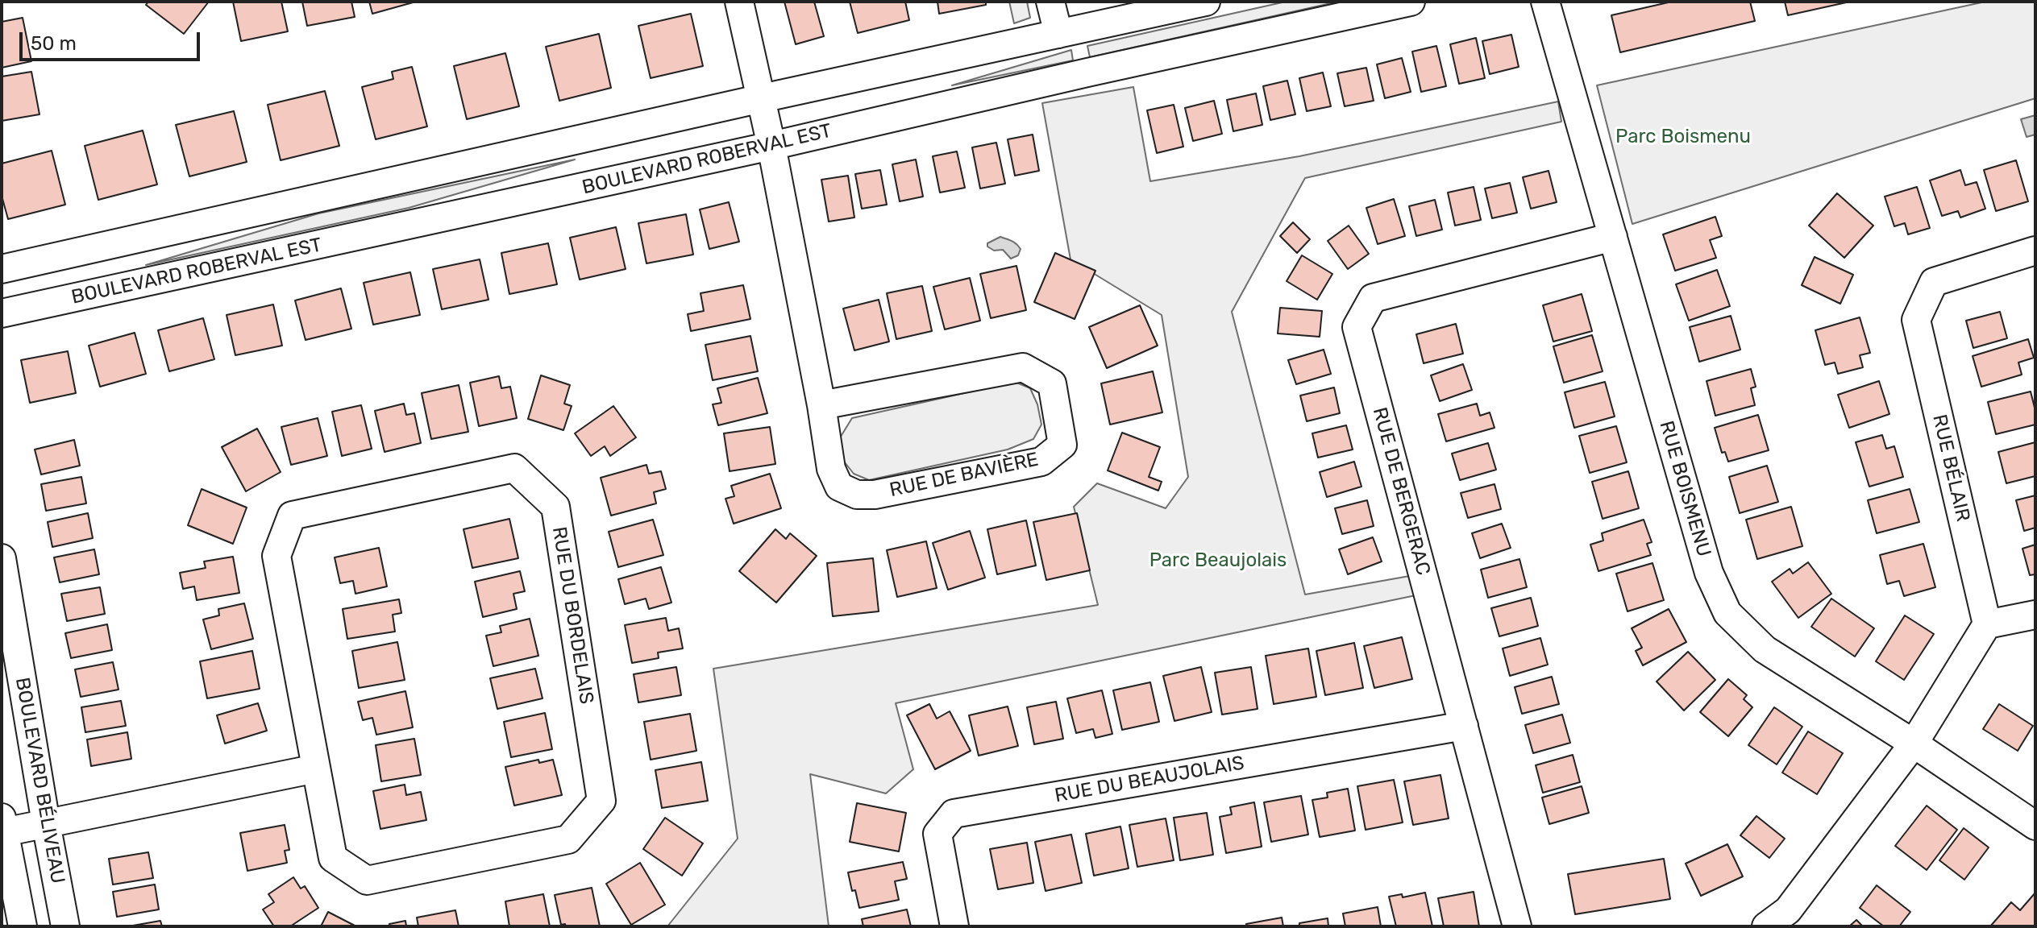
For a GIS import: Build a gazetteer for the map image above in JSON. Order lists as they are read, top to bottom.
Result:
{
  "streets": {
    "street": [
      "BOULEVARD ROBERVAL EST",
      "RUE BÉLAIR",
      "RUE DE BAVIÈRE",
      "RUE BOISMENU",
      "RUE DE BERGERAC",
      "RUE DU BORDELAIS",
      "RUE DU BEAUJOLAIS",
      "BOULEVARD BÉLIVEAU"
    ]
  },
  "crossings": [
    ["BOULEVARD ROBERVAL EST", "RUE DE BAVIÈRE"],
    ["RUE BOISMENU", "RUE DE BERGERAC"],
    ["RUE DE BERGERAC", "RUE DU BEAUJOLAIS"]
  ],
  "parks": ["Parc Boismenu", "Parc Beaujolais"],
  "scale_bar": "50 m"
}
